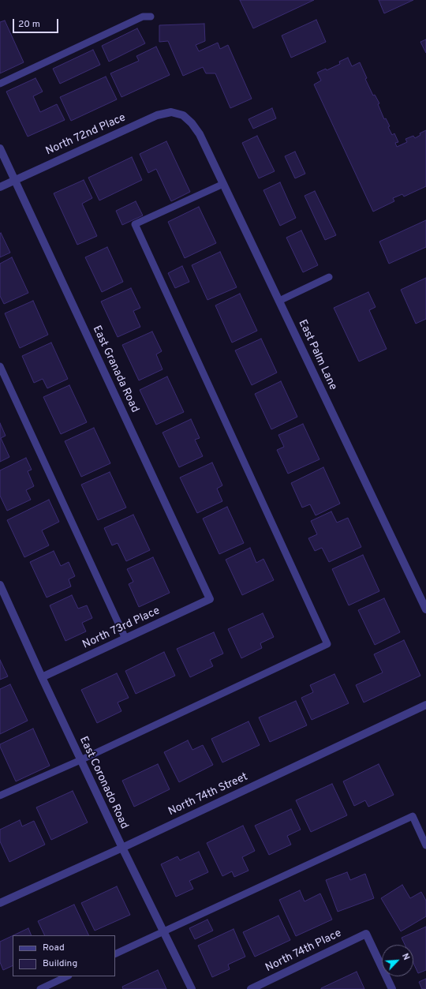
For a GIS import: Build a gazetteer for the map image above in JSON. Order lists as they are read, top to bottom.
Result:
{
  "streets": {
    "street": [
      "North 72nd Place",
      "East Palm Lane",
      "East Granada Road",
      "North 73rd Place",
      "East Coronado Road",
      "North 74th Street",
      "North 74th Place"
    ]
  },
  "crossings": [
    ["North 72nd Place", "East Palm Lane"],
    ["North 72nd Place", "East Granada Road"],
    ["East Granada Road", "North 73rd Place"],
    ["North 73rd Place", "East Coronado Road"],
    ["East Coronado Road", "North 74th Street"]
  ],
  "legend": ["Road", "Building"],
  "scale_bar": "20 m",
  "north": "top right"
}
